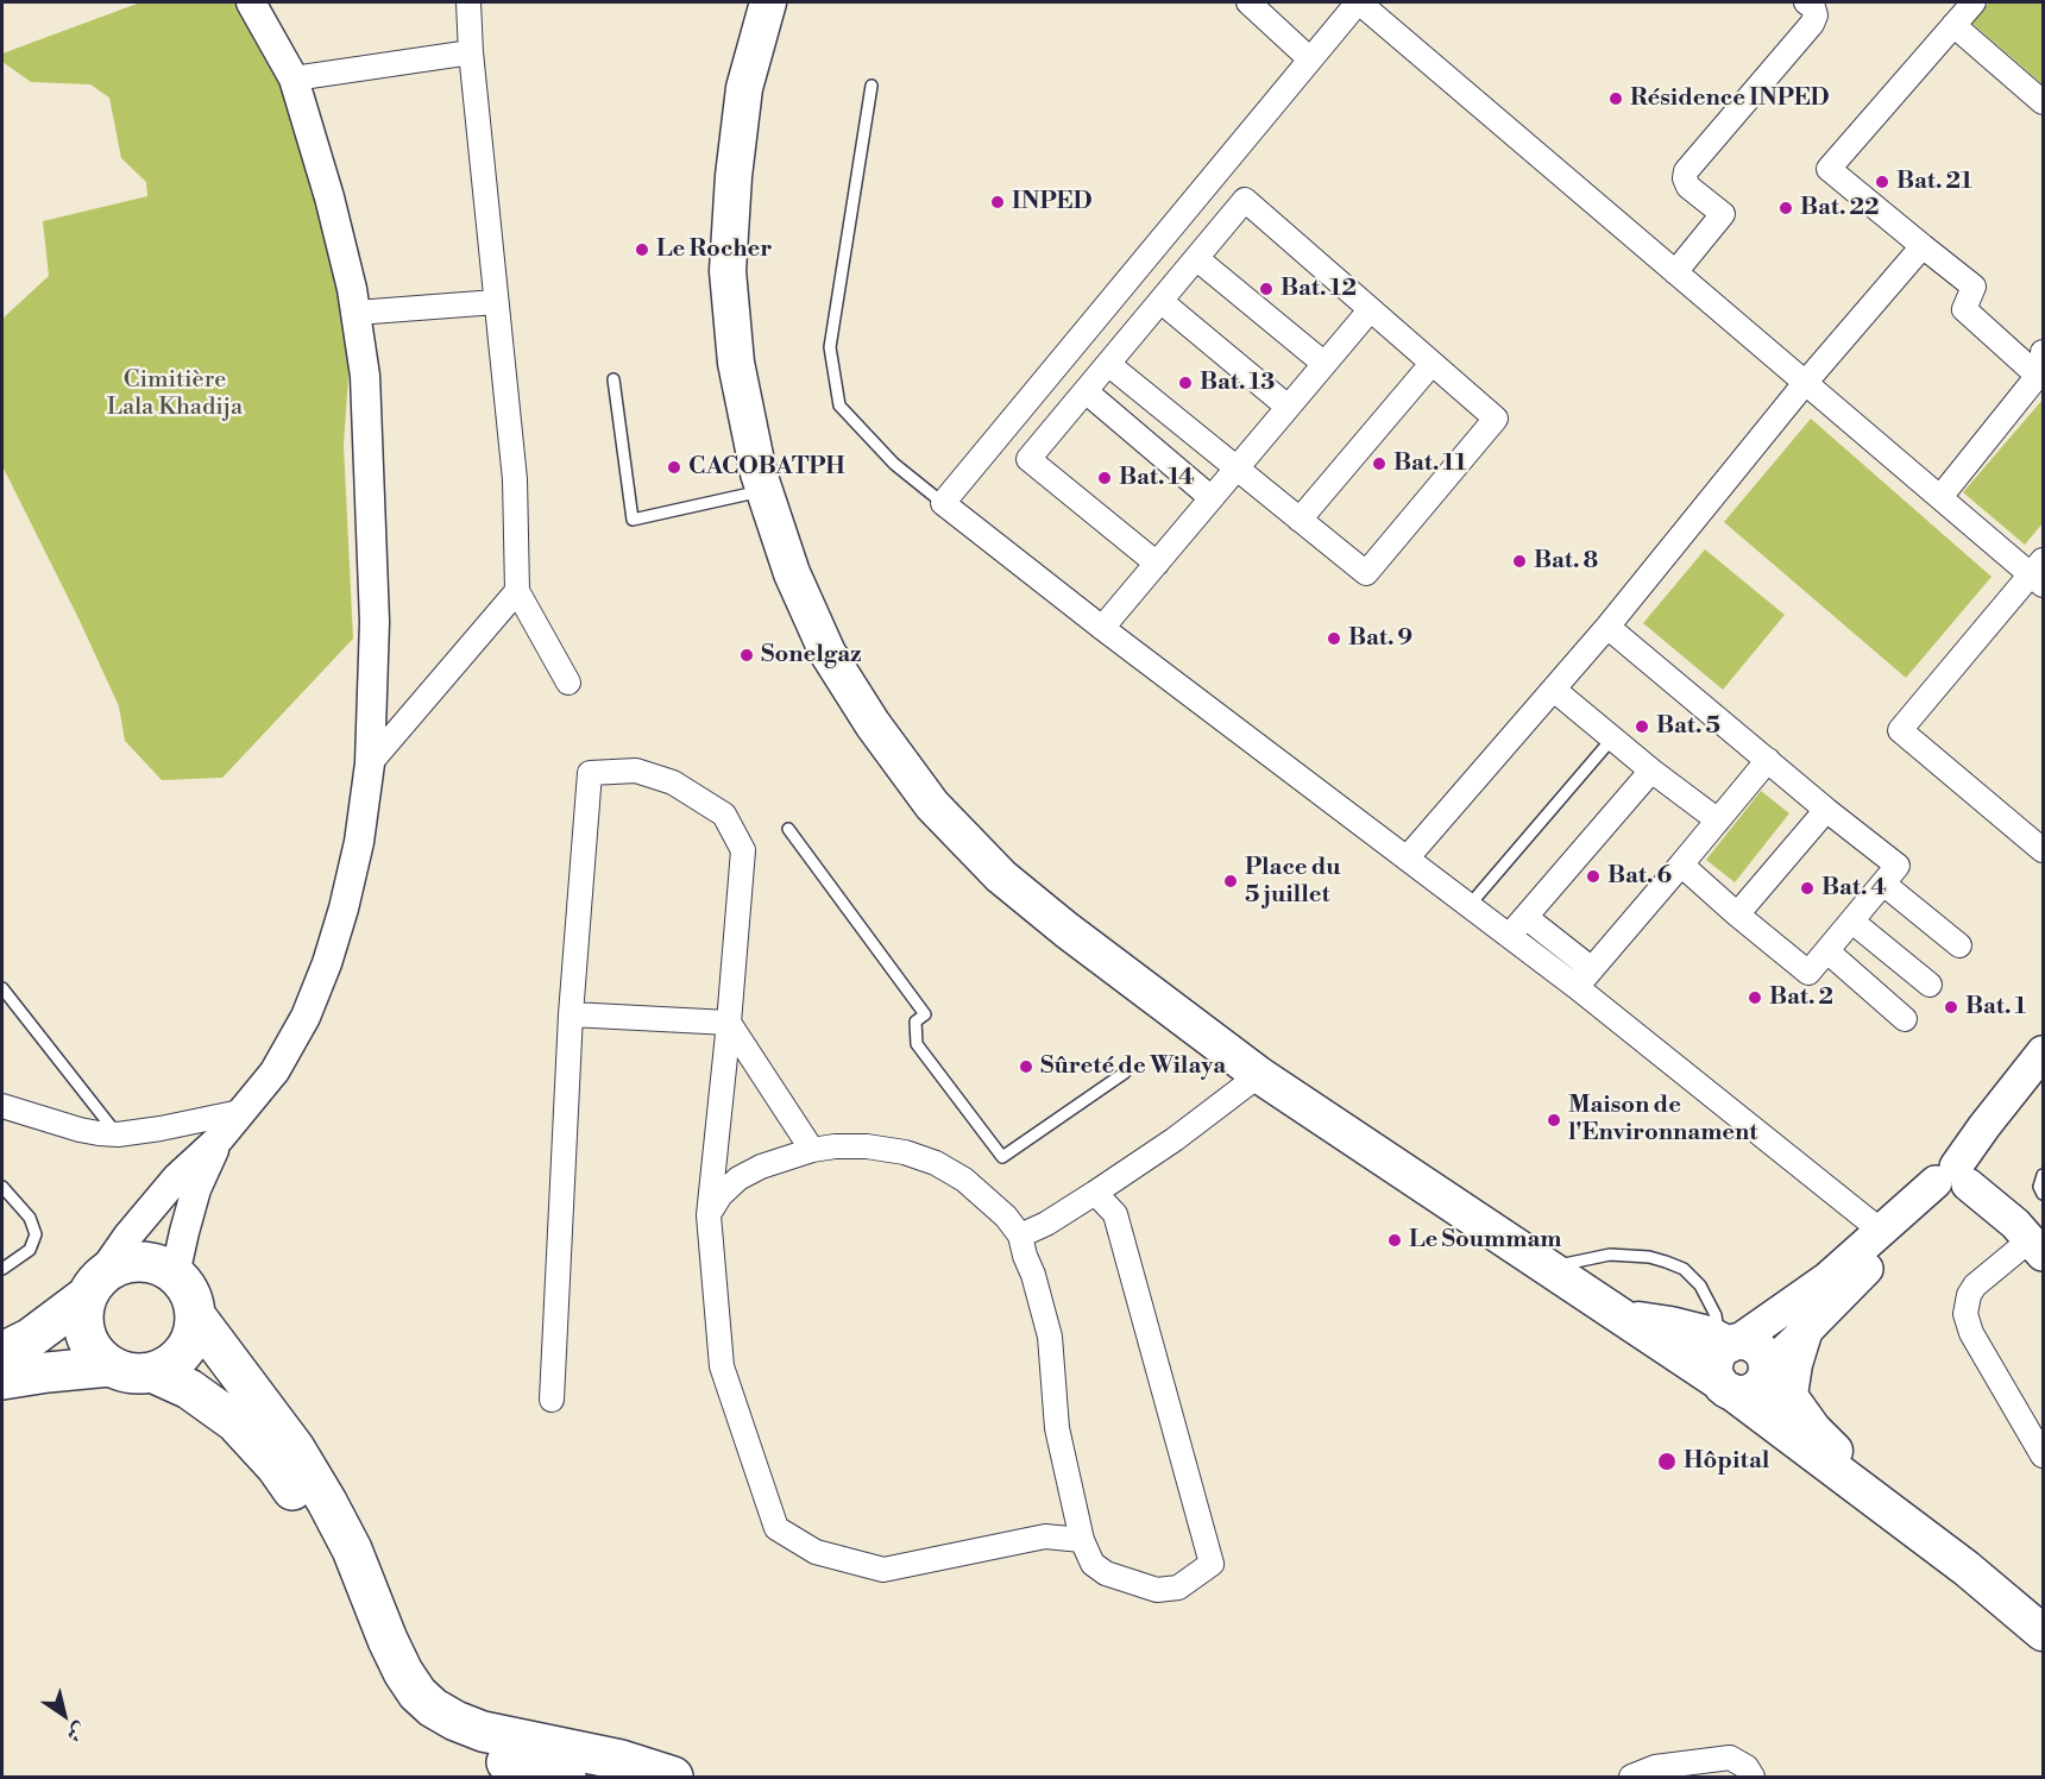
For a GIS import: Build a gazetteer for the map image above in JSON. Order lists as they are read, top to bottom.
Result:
{
  "parks": ["Cimitière Lala Khadija"],
  "places": [
    "Résidence INPED",
    "Bat. 21",
    "INPED",
    "Bat. 22",
    "Le Rocher",
    "Bat. 12",
    "Bat. 13",
    "Bat. 11",
    "CACOBATPH",
    "Bat. 14",
    "Bat. 8",
    "Bat. 9",
    "Sonelgaz",
    "Bat. 5",
    "Bat. 6",
    "Place du 5 juillet",
    "Bat. 4",
    "Bat. 2",
    "Bat. 1",
    "Sûreté de Wilaya",
    "Maison de l'Environnament",
    "Le Soummam",
    "Hôpital"
  ],
  "north": "bottom right"
}
